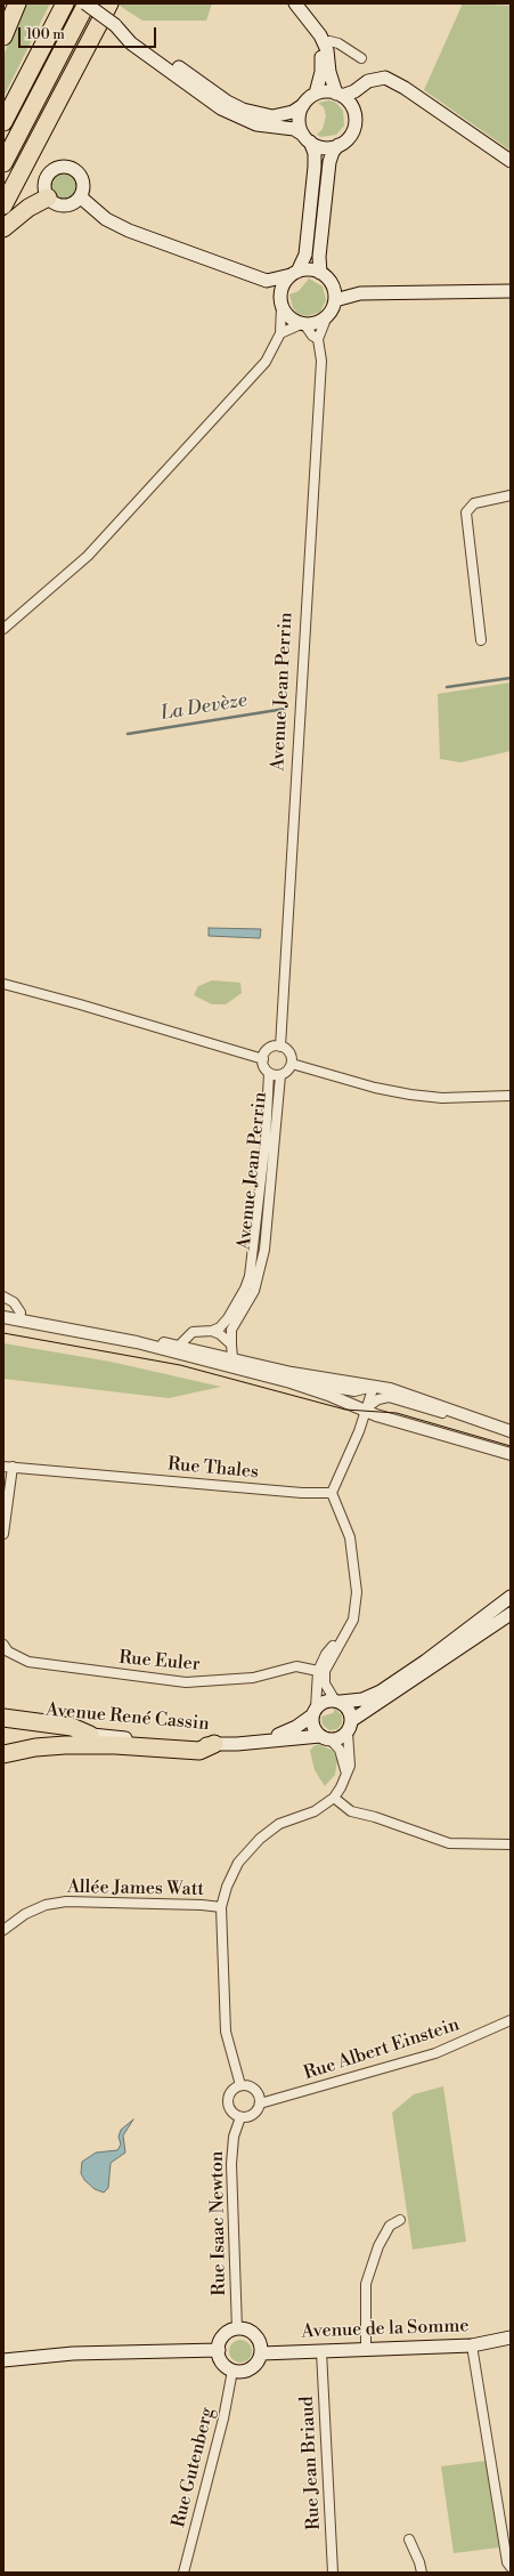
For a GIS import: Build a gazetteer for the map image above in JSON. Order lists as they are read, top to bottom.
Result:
{
  "streets": {
    "main road": ["Avenue René Cassin", "Avenue de la Somme"],
    "street": [
      "Avenue Jean Perrin",
      "Rue Thales",
      "Rue Euler",
      "Allée James Watt",
      "Rue Albert Einstein",
      "Rue Isaac Newton",
      "Rue Jean Briaud",
      "Rue Gutenberg"
    ]
  },
  "crossings": [
    ["Rue Albert Einstein", "Rue Isaac Newton"],
    ["Rue Isaac Newton", "Avenue de la Somme"],
    ["Rue Isaac Newton", "Rue Gutenberg"],
    ["Avenue de la Somme", "Rue Jean Briaud"],
    ["Avenue de la Somme", "Rue Gutenberg"]
  ],
  "water": ["La Devèze"],
  "scale_bar": "100 m"
}
